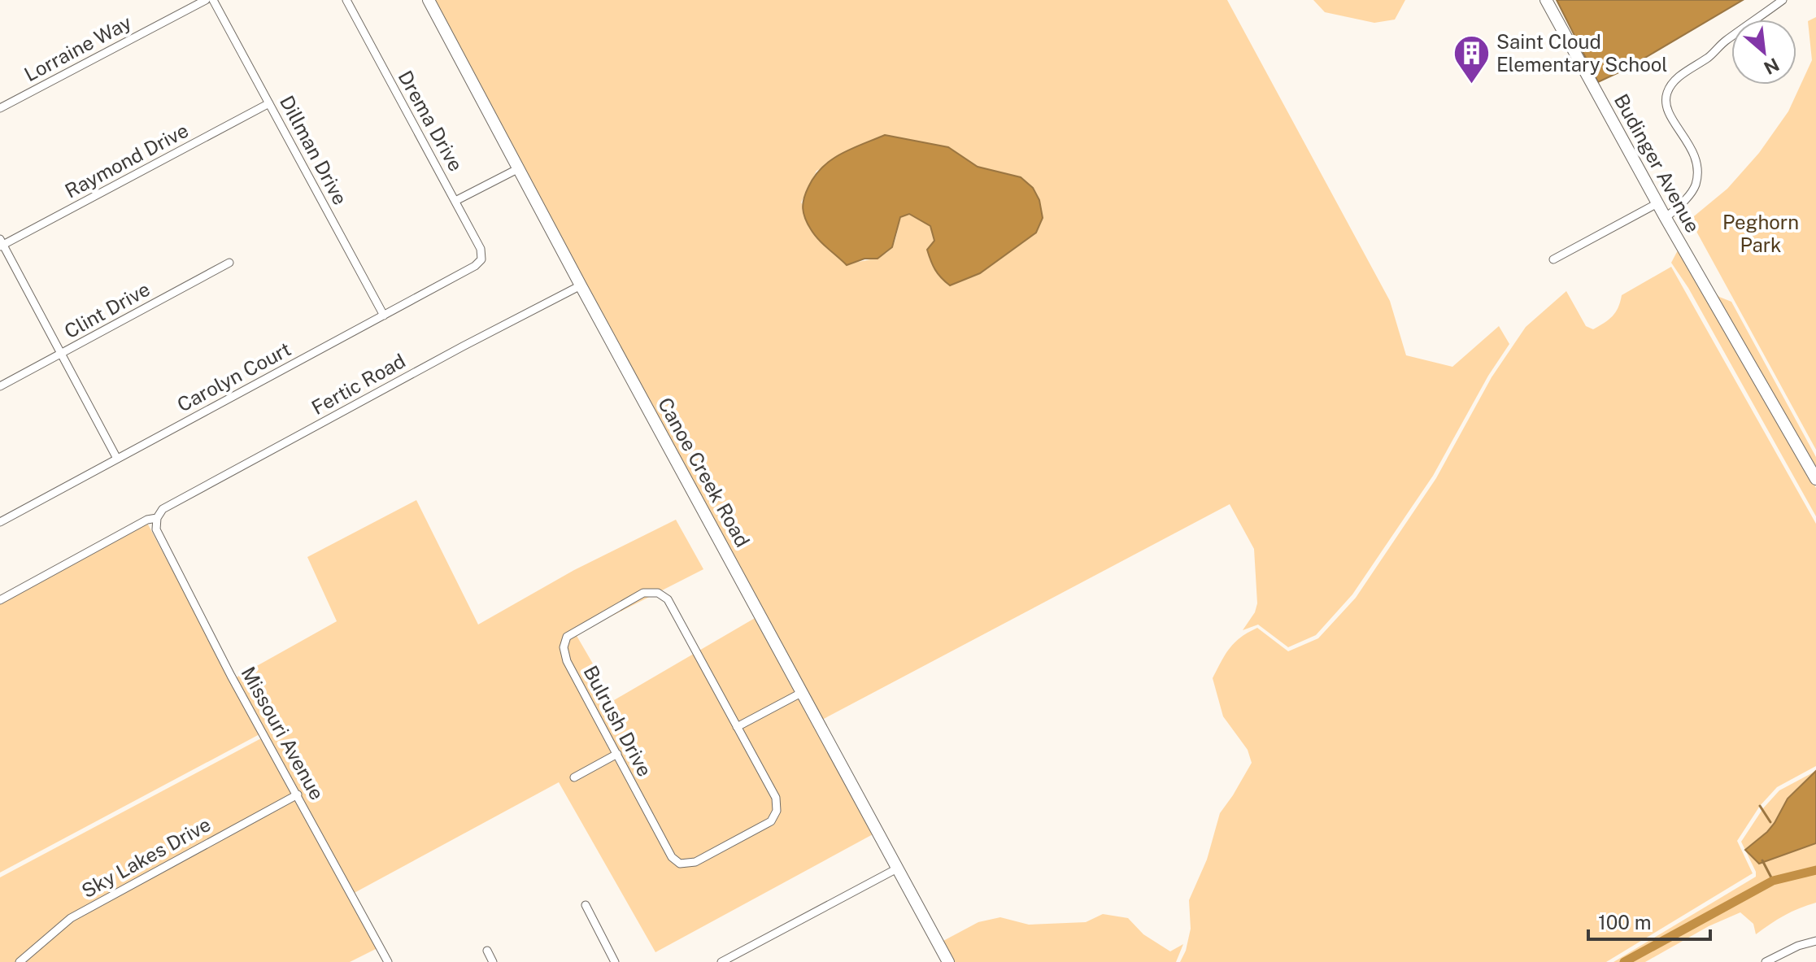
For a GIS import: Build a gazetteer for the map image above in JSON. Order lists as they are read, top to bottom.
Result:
{
  "streets": {
    "main road": ["Budinger Avenue", "Canoe Creek Road"],
    "street": [
      "Lorraine Way",
      "Drema Drive",
      "Dillman Drive",
      "Raymond Drive",
      "Clint Drive",
      "Carolyn Court",
      "Fertic Road",
      "Bulrush Drive",
      "Missouri Avenue",
      "Sky Lakes Drive"
    ]
  },
  "crossings": [
    ["Drema Drive", "Carolyn Court"],
    ["Dillman Drive", "Raymond Drive"],
    ["Dillman Drive", "Carolyn Court"],
    ["Fertic Road", "Canoe Creek Road"],
    ["Fertic Road", "Missouri Avenue"],
    ["Missouri Avenue", "Sky Lakes Drive"]
  ],
  "parks": ["Peghorn Park"],
  "places": {
    "building": ["Saint Cloud Elementary School"]
  },
  "scale_bar": "100 m",
  "north": "bottom right"
}
